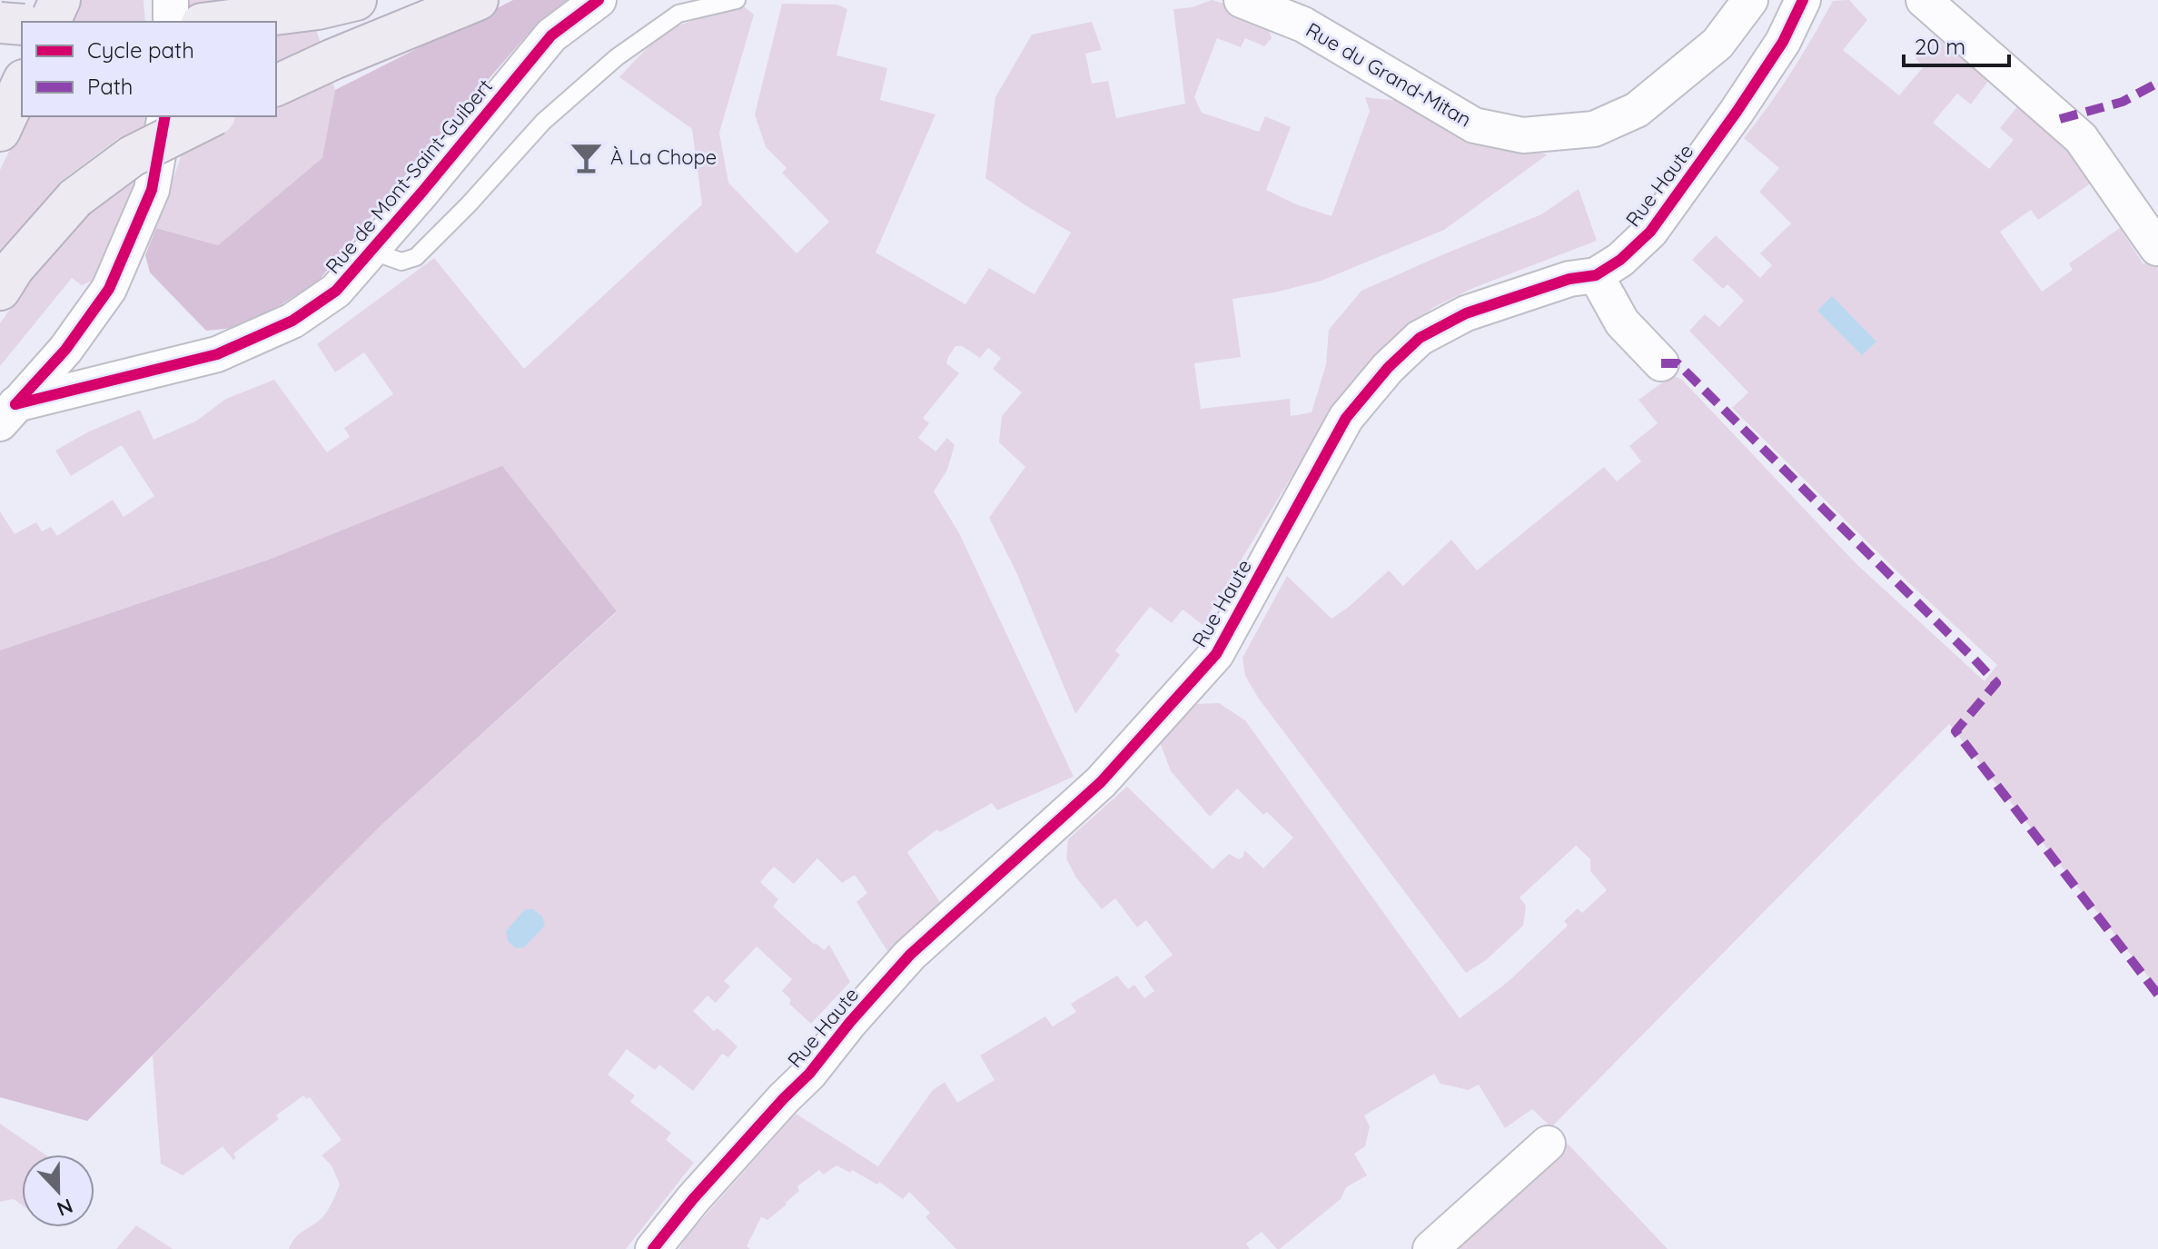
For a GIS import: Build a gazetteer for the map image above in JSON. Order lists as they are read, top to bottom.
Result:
{
  "streets": {
    "street": ["Rue du Grand-Mitan", "Rue de Mont-Saint-Guibert", "Rue Haute"]
  },
  "places": {
    "bar": ["À La Chope"]
  },
  "legend": ["Cycle path", "Path"],
  "scale_bar": "20 m",
  "north": "bottom"
}
